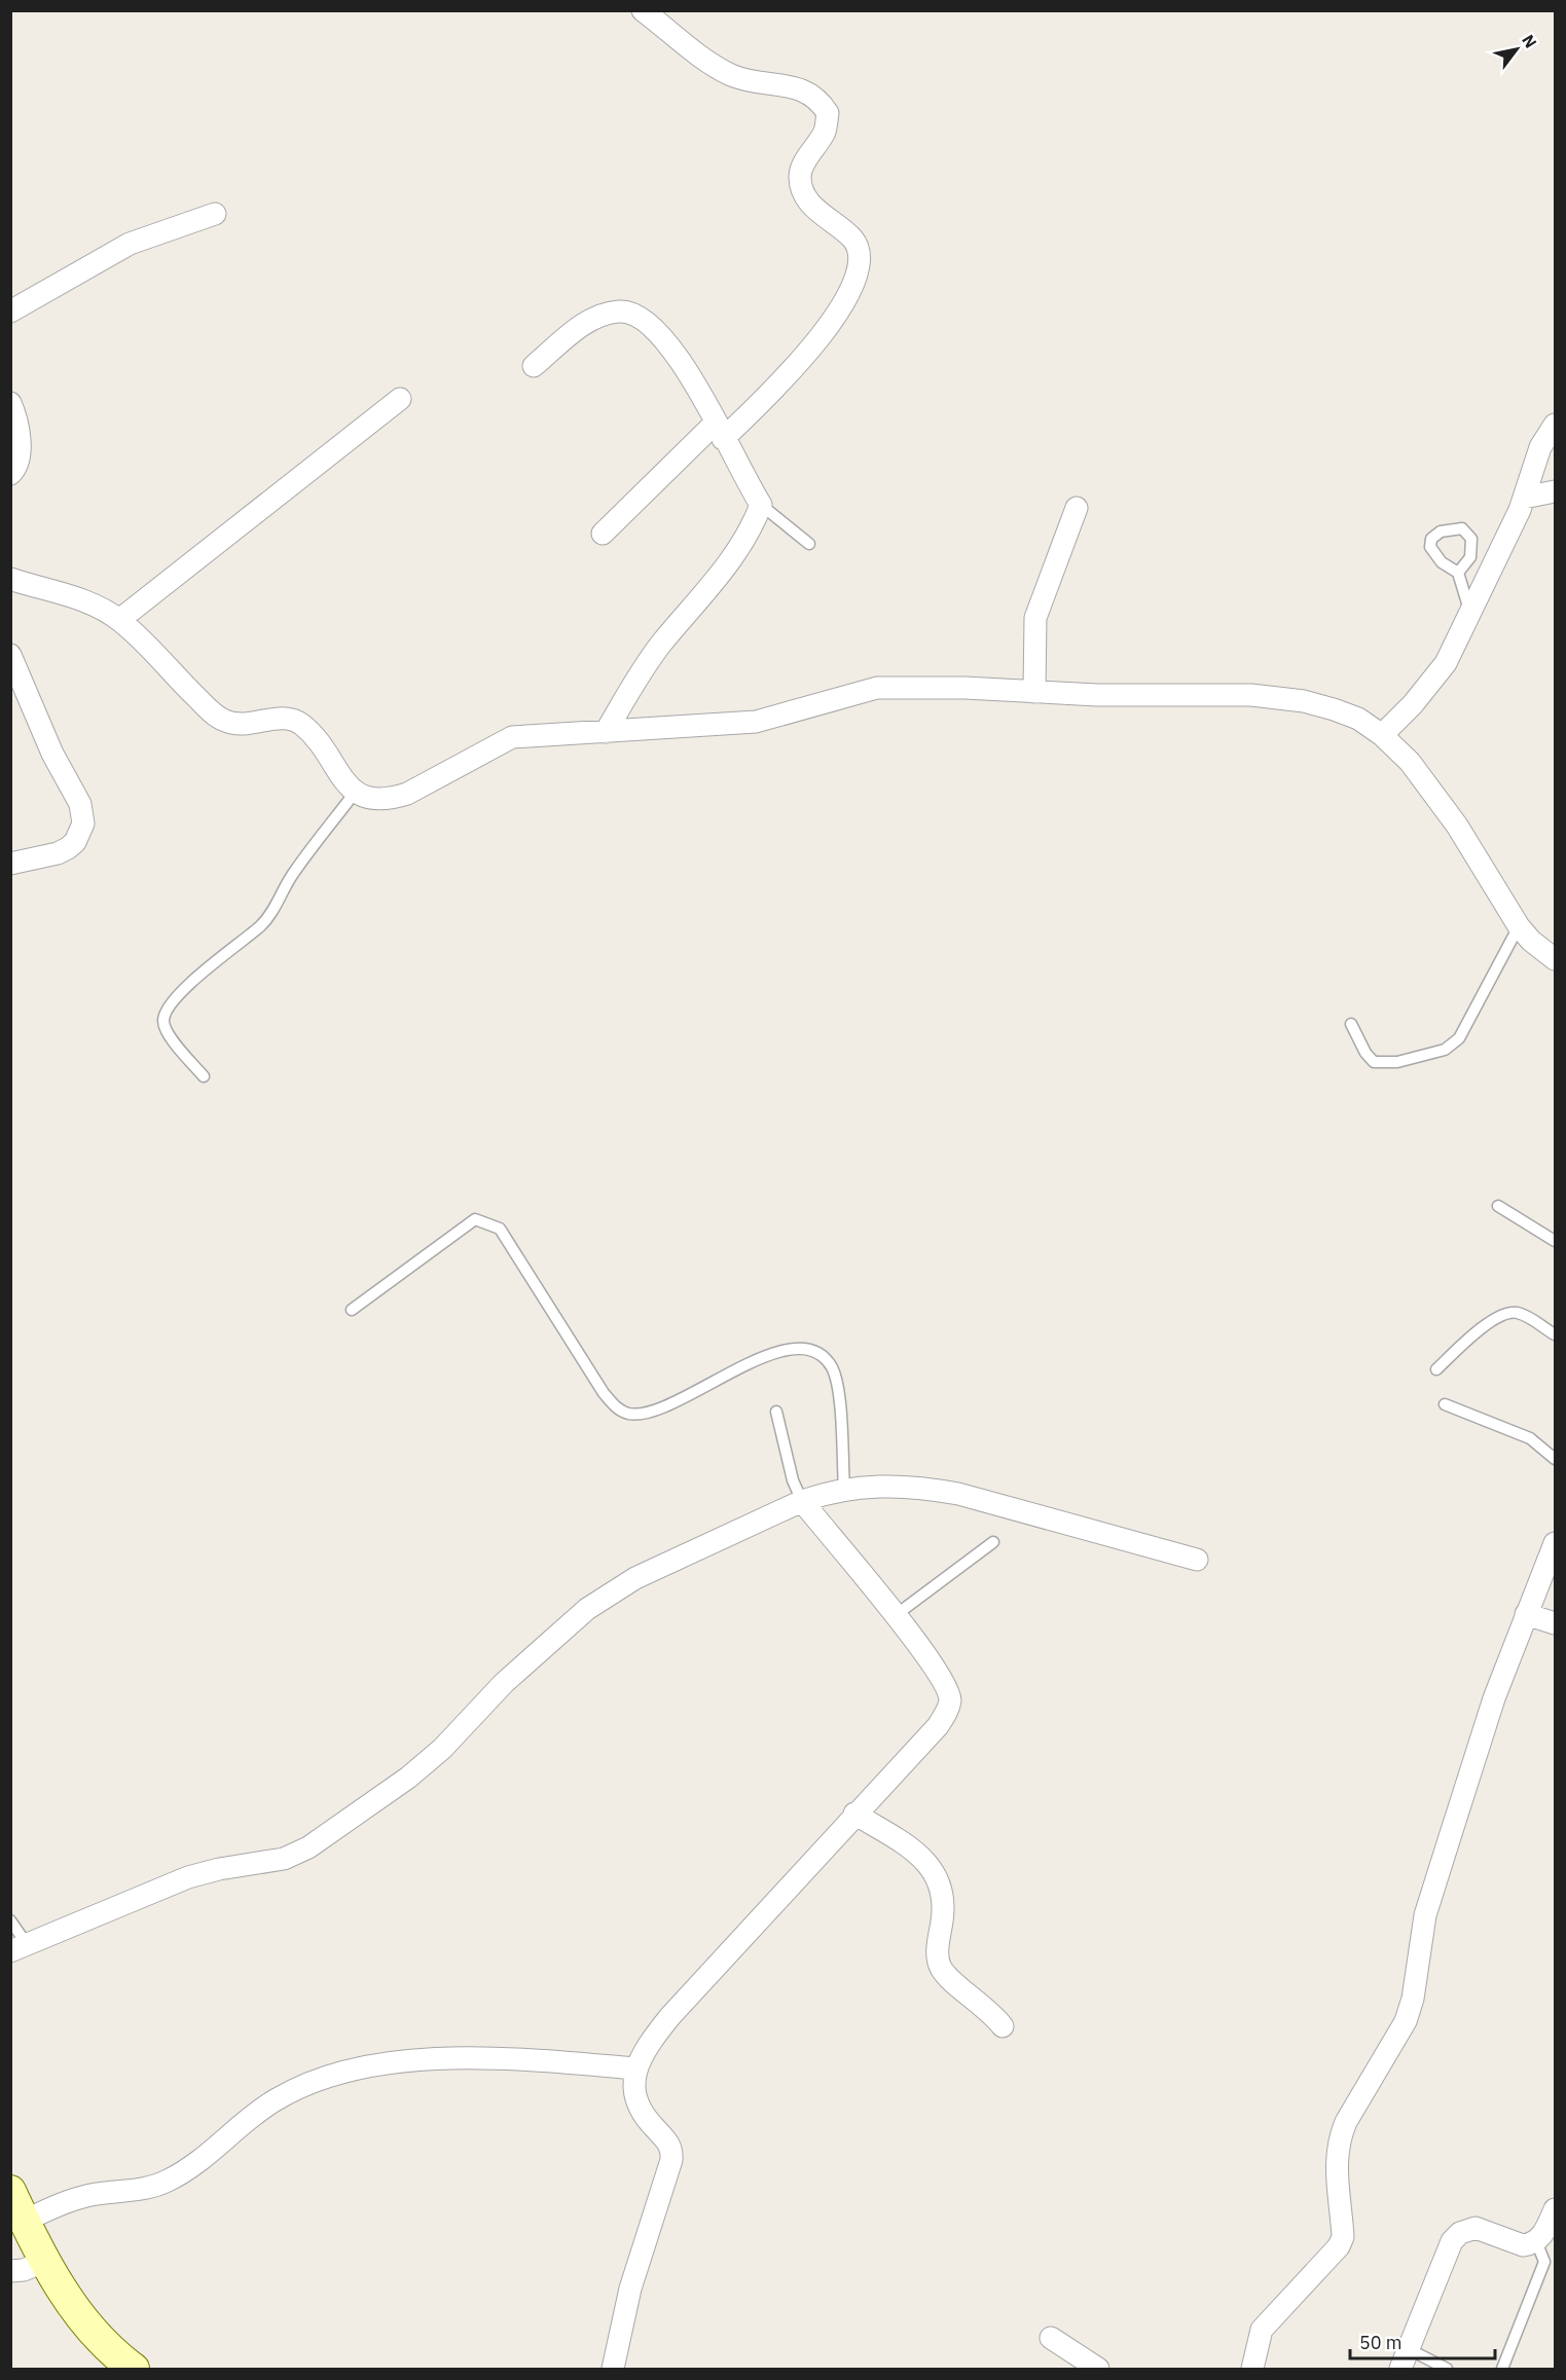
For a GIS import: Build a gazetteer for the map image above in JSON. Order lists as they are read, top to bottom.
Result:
{
  "scale_bar": "50 m",
  "north": "top right"
}
